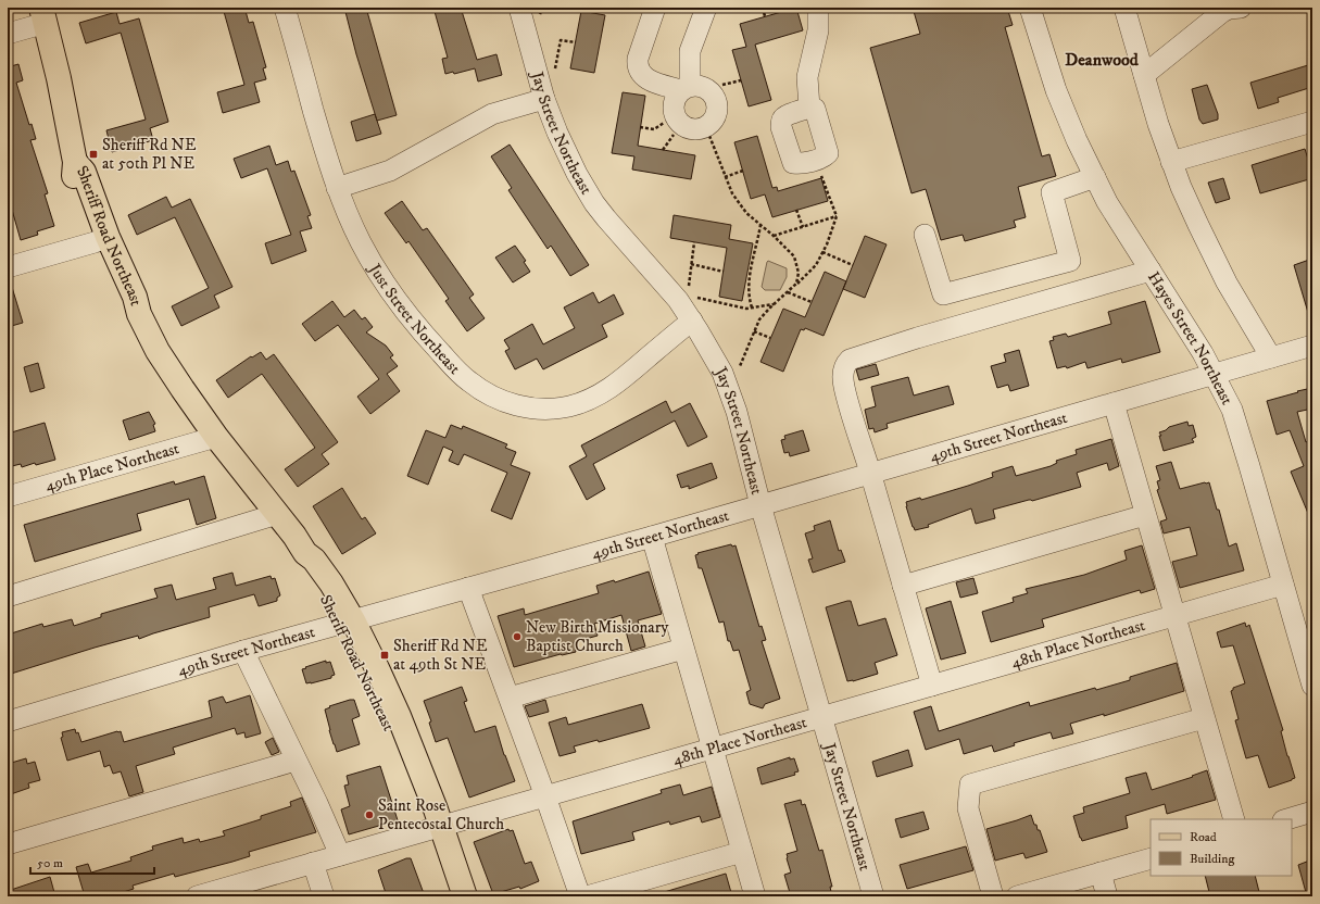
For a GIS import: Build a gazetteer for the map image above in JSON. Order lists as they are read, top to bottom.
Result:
{
  "streets": {
    "main road": ["Sheriff Road Northeast"],
    "street": [
      "Jay Street Northeast",
      "Just Street Northeast",
      "Hayes Street Northeast",
      "49th Street Northeast",
      "49th Place Northeast",
      "48th Place Northeast"
    ]
  },
  "crossings": [
    ["Jay Street Northeast", "Just Street Northeast"],
    ["Jay Street Northeast", "49th Street Northeast"],
    ["Jay Street Northeast", "48th Place Northeast"],
    ["Sheriff Road Northeast", "49th Street Northeast"],
    ["Sheriff Road Northeast", "49th Place Northeast"],
    ["Sheriff Road Northeast", "48th Place Northeast"],
    ["Hayes Street Northeast", "49th Street Northeast"],
    ["Hayes Street Northeast", "48th Place Northeast"]
  ],
  "districts": ["Deanwood"],
  "places": {
    "transit": ["Sheriff Rd NE at 50th Pl NE", "Sheriff Rd NE at 49th St NE"],
    "other": ["New Birth Missionary Baptist Church", "Saint Rose Pentecostal Church"]
  },
  "legend": ["Road", "Building"],
  "scale_bar": "50 m"
}
